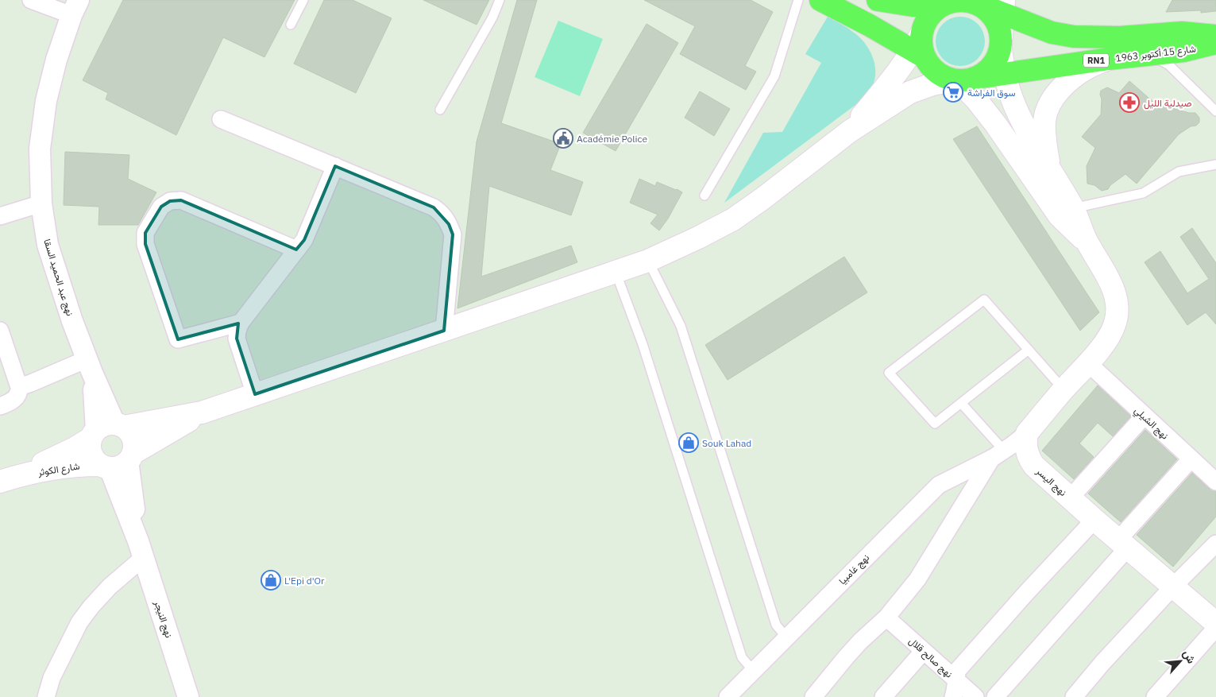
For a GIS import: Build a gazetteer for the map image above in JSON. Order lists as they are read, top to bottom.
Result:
{
  "streets": {
    "main road": [
      "شارع 15 أكتوبر 1963",
      "RN1",
      "شارع الكوثر",
      "نهج اليسر"
    ],
    "street": [
      "نهج عبد الحميد السقا",
      "نهج الشيلي",
      "نهج غامبيا",
      "نهج النيجر",
      "نهج صالح قلال"
    ]
  },
  "crossings": [
    ["نهج عبد الحميد السقا", "شارع الكوثر"],
    ["نهج عبد الحميد السقا", "نهج النيجر"],
    ["شارع الكوثر", "نهج النيجر"]
  ],
  "places": {
    "supermarket": ["سوق الفراشة"],
    "pharmacy": ["صيدلية الليل"],
    "public building": ["Académie Police"],
    "shop": ["Souk Lahad", "L'Epi d'Or"]
  },
  "north": "top right"
}
